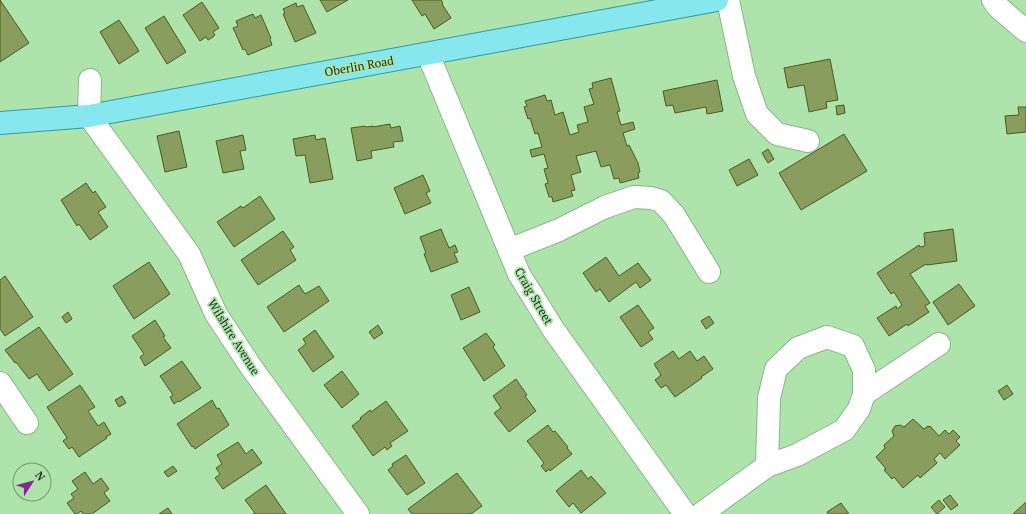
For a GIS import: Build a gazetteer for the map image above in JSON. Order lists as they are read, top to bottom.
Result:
{
  "streets": {
    "main road": ["Oberlin Road"],
    "street": ["Craig Street", "Wilshire Avenue"]
  },
  "crossings": [
    ["Oberlin Road", "Craig Street"],
    ["Oberlin Road", "Wilshire Avenue"]
  ],
  "north": "top right"
}
